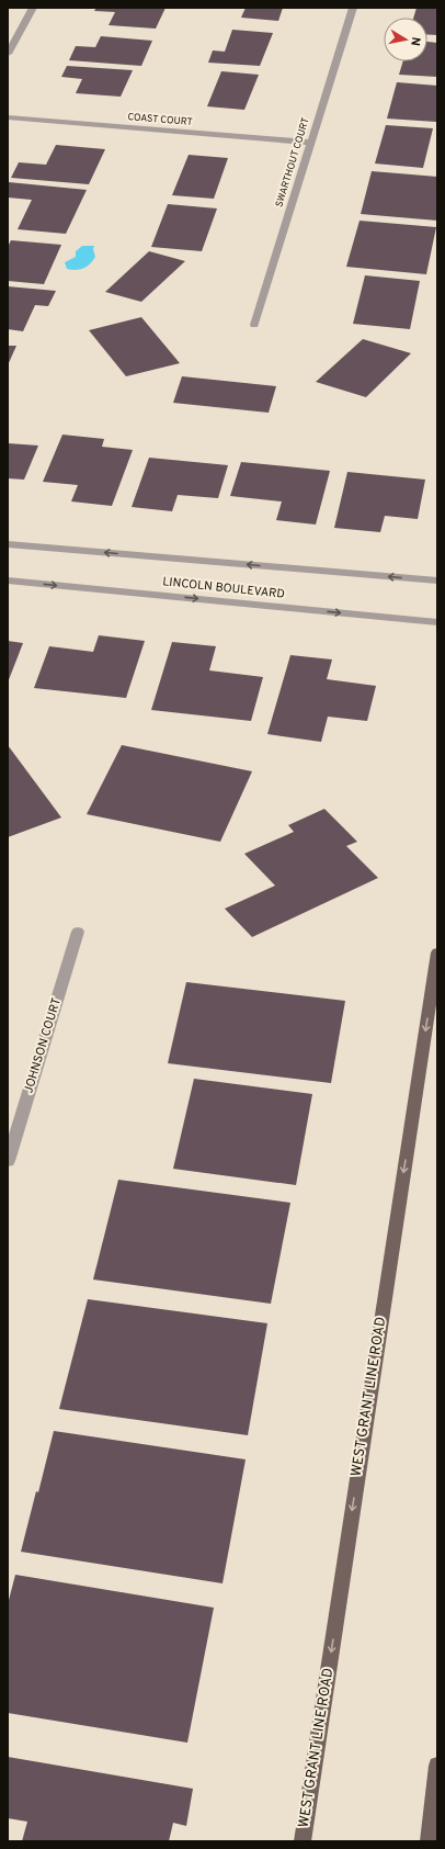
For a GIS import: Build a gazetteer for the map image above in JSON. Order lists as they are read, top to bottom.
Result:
{
  "streets": {
    "main road": ["WEST GRANT LINE ROAD"],
    "street": [
      "COAST COURT",
      "SWARTHOUT COURT",
      "LINCOLN BOULEVARD",
      "JOHNSON COURT"
    ]
  },
  "crossings": [
    ["COAST COURT", "SWARTHOUT COURT"]
  ],
  "one_way": ["WEST GRANT LINE ROAD"],
  "north": "right"
}
